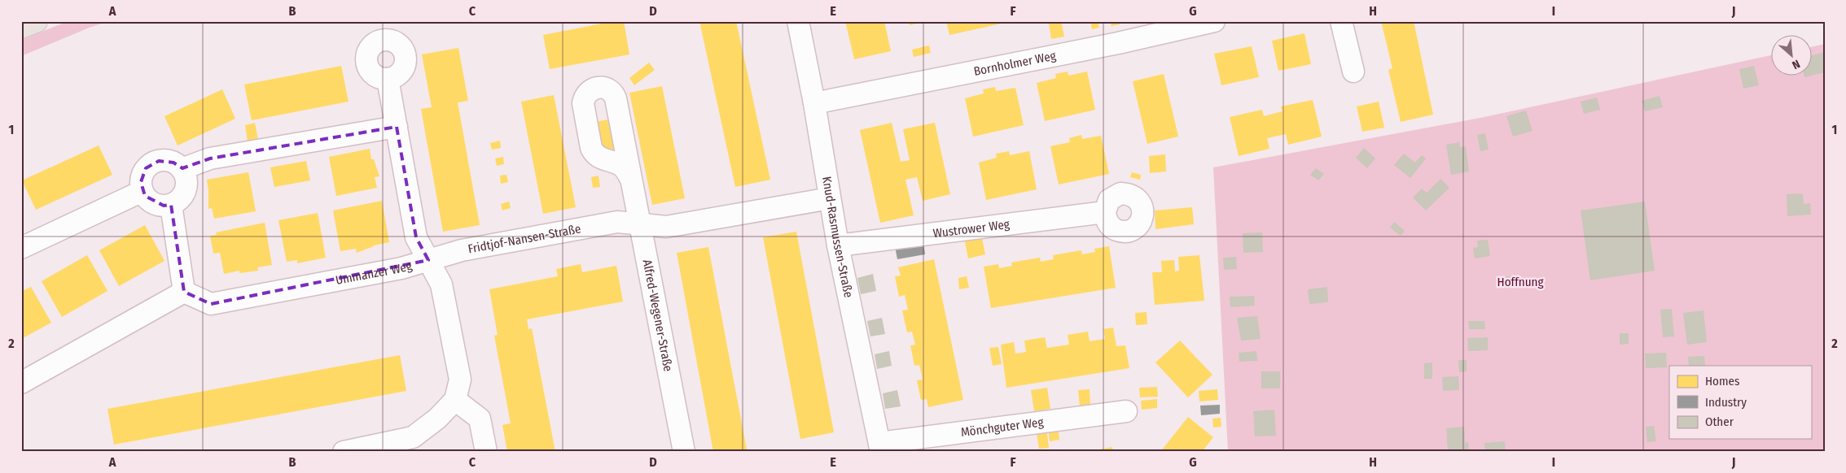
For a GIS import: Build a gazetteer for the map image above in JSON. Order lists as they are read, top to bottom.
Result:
{
  "streets": {
    "street": [
      "Bornholmer Weg",
      "Wustrower Weg",
      "Knud-Rasmussen-Straße",
      "Fridtjof-Nansen-Straße",
      "Ummanzer Weg",
      "Alfred-Wegener-Straße",
      "Mönchguter Weg"
    ]
  },
  "crossings": [
    ["Bornholmer Weg", "Knud-Rasmussen-Straße"],
    ["Wustrower Weg", "Knud-Rasmussen-Straße"],
    ["Knud-Rasmussen-Straße", "Fridtjof-Nansen-Straße"],
    ["Knud-Rasmussen-Straße", "Mönchguter Weg"],
    ["Fridtjof-Nansen-Straße", "Ummanzer Weg"],
    ["Fridtjof-Nansen-Straße", "Alfred-Wegener-Straße"]
  ],
  "parks": ["Hoffnung"],
  "legend": ["Homes", "Industry", "Other"],
  "north": "bottom right",
  "grid": {
    "columns": [
      "A",
      "B",
      "C",
      "D",
      "E",
      "F",
      "G",
      "H",
      "I",
      "J"
    ],
    "rows": ["1", "2"]
  }
}
